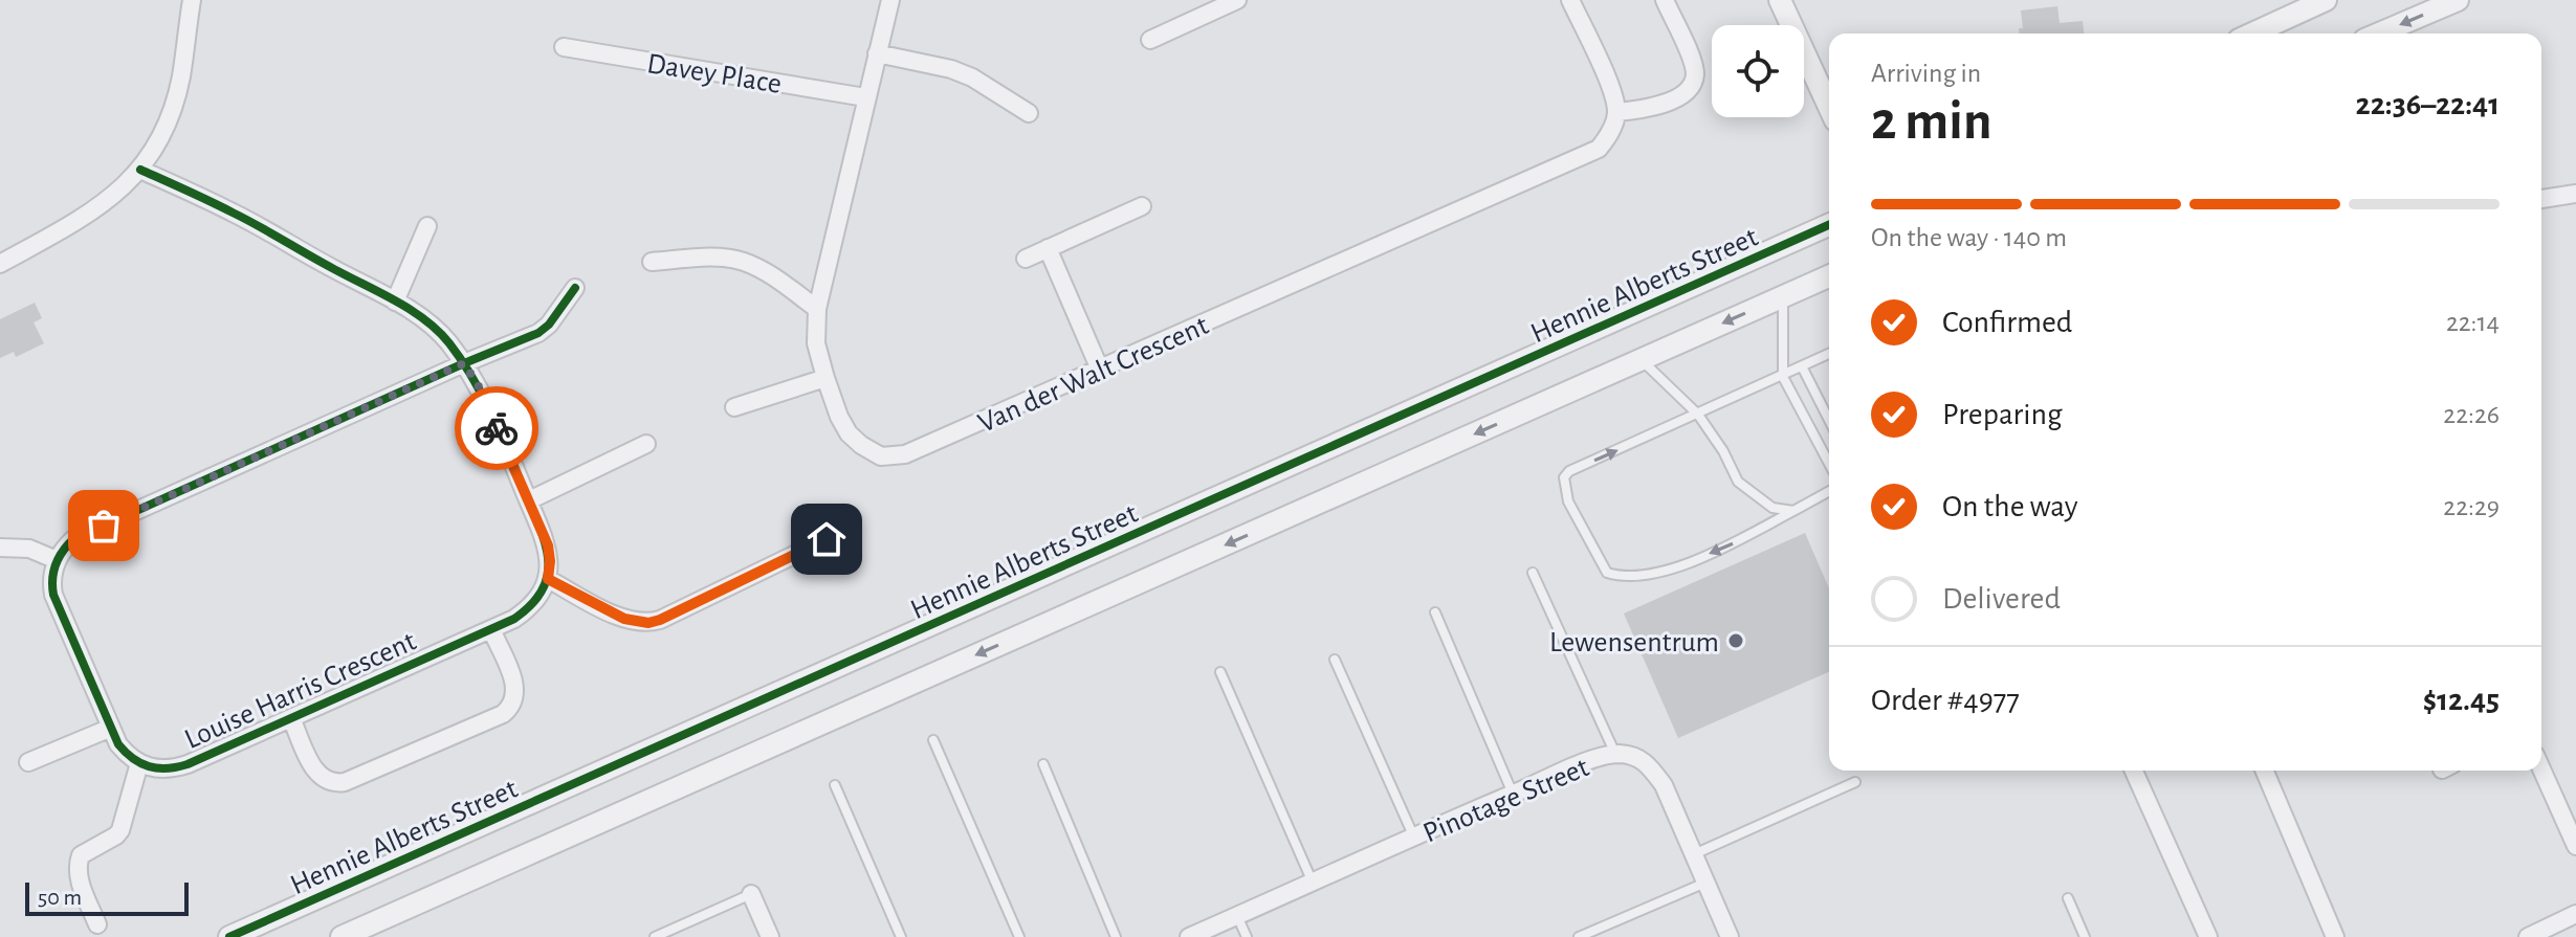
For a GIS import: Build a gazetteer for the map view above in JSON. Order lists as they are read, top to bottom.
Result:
{
  "streets": {
    "street": [
      "Davey Place",
      "Hennie Alberts Street",
      "Van der Walt Crescent",
      "Louise Harris Crescent",
      "Pinotage Street"
    ]
  },
  "crossings": [
    ["Davey Place", "Van der Walt Crescent"]
  ],
  "places": ["Lewensentrum"],
  "scale_bar": "50 m",
  "page": {
    "heading": ["2 min", "Arriving in", "22:36–22:41"],
    "panel": ["Order #4977", "$12.45"],
    "bar": "On the way · 140 m",
    "list": [
      ["Confirmed", "22:14"],
      ["Preparing", "22:26"],
      ["On the way", "22:29"],
      "Delivered"
    ],
    "scale": "50 m"
  }
}
